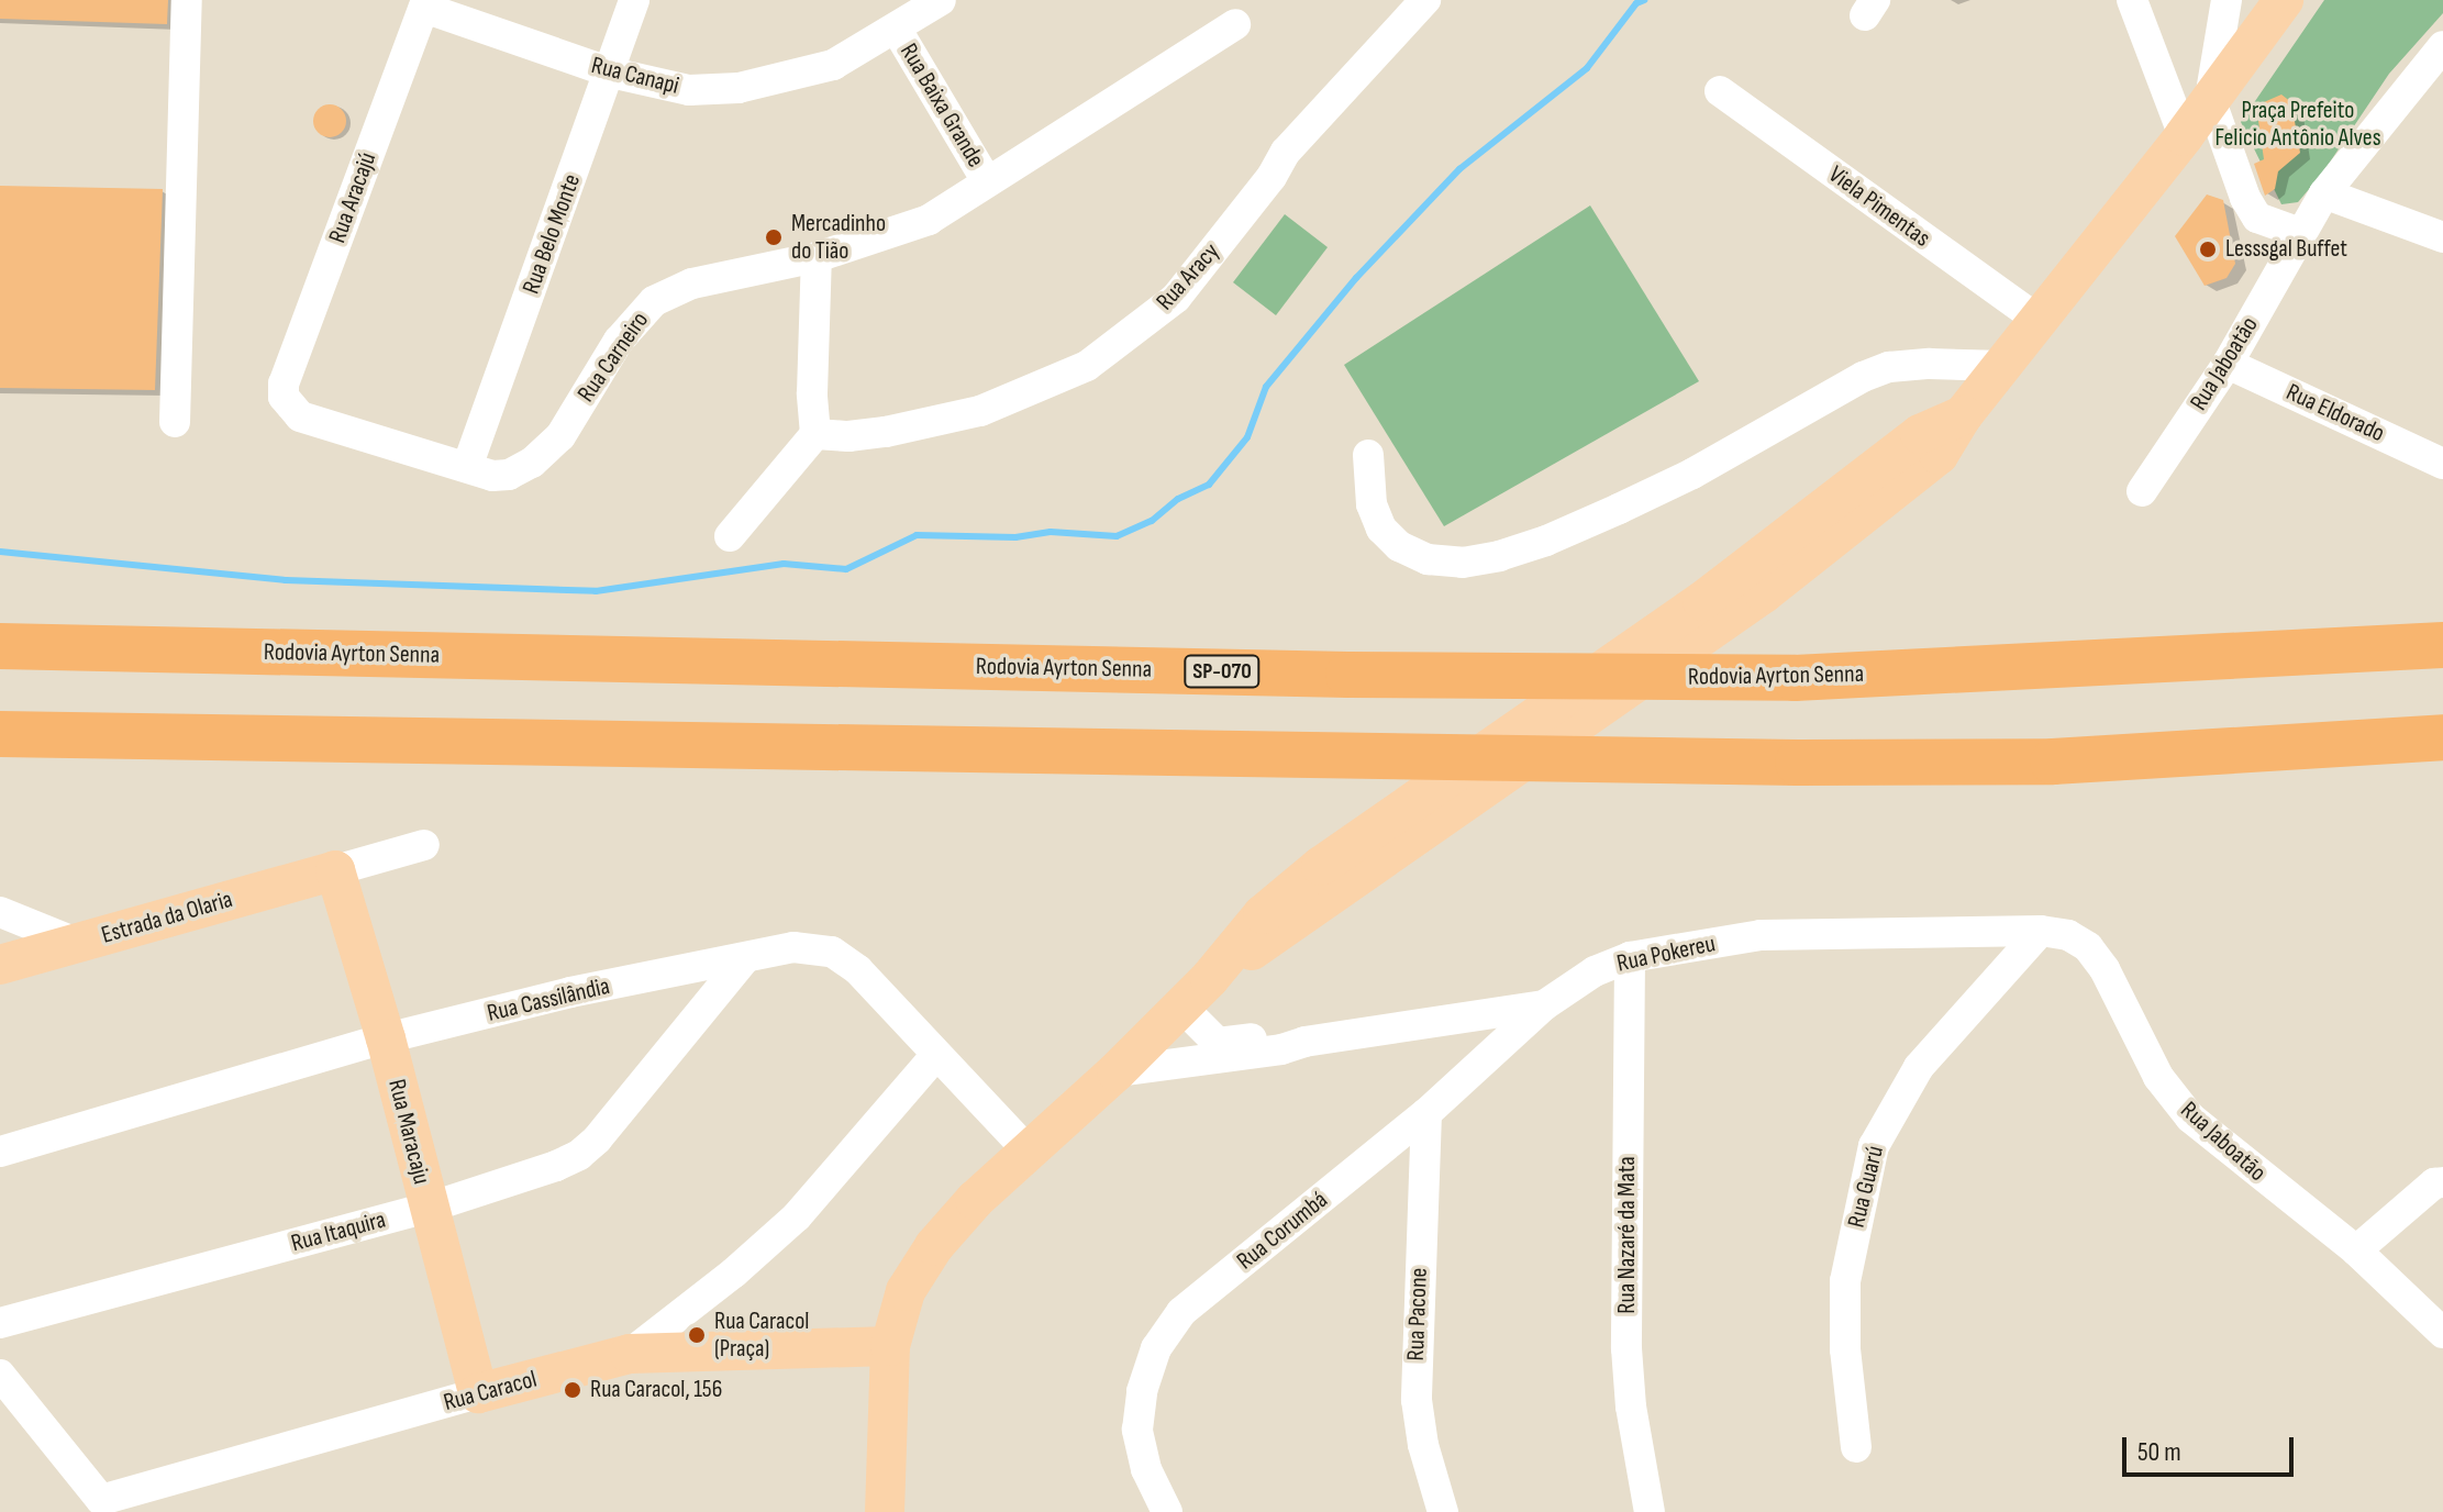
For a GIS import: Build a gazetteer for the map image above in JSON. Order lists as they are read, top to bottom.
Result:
{
  "streets": {
    "highway": ["Rodovia Ayrton Senna", "SP-070"],
    "main road": ["Estrada da Olaria", "Rua Maracaju", "Rua Caracol"],
    "street": [
      "Rua Canapi",
      "Rua Baixa Grande",
      "Rua Aracajú",
      "Viela Pimentas",
      "Rua Belo Monte",
      "Rua Aracy",
      "Rua Carneiro",
      "Rua Jaboatão",
      "Rua Eldorado",
      "Rua Pokereu",
      "Rua Cassilândia",
      "Rua Guarú",
      "Rua Corumbá",
      "Rua Itaquira",
      "Rua Nazaré da Mata",
      "Rua Pacone"
    ]
  },
  "crossings": [
    ["Rua Canapi", "Rua Baixa Grande"],
    ["Rua Canapi", "Rua Aracajú"],
    ["Rua Canapi", "Rua Belo Monte"],
    ["Rua Baixa Grande", "Rua Carneiro"],
    ["Rua Aracajú", "Rua Carneiro"],
    ["Rua Belo Monte", "Rua Carneiro"],
    ["Rua Jaboatão", "Rua Eldorado"],
    ["Rua Jaboatão", "Rua Pokereu"],
    ["Rua Jaboatão", "Rua Guarú"],
    ["Estrada da Olaria", "Rua Maracaju"],
    ["Rua Pokereu", "Rua Guarú"],
    ["Rua Pokereu", "Rua Corumbá"],
    ["Rua Pokereu", "Rua Nazaré da Mata"],
    ["Rua Cassilândia", "Rua Maracaju"],
    ["Rua Cassilândia", "Rua Itaquira"],
    ["Rua Maracaju", "Rua Itaquira"],
    ["Rua Maracaju", "Rua Caracol"],
    ["Rua Corumbá", "Rua Pacone"]
  ],
  "parks": ["Praça Prefeito Felicio Antônio Alves"],
  "places": [
    "Mercadinho do Tião",
    "Lesssgal Buffet",
    "Rua Caracol (Praça)",
    "Rua Caracol, 156"
  ],
  "scale_bar": "50 m"
}
